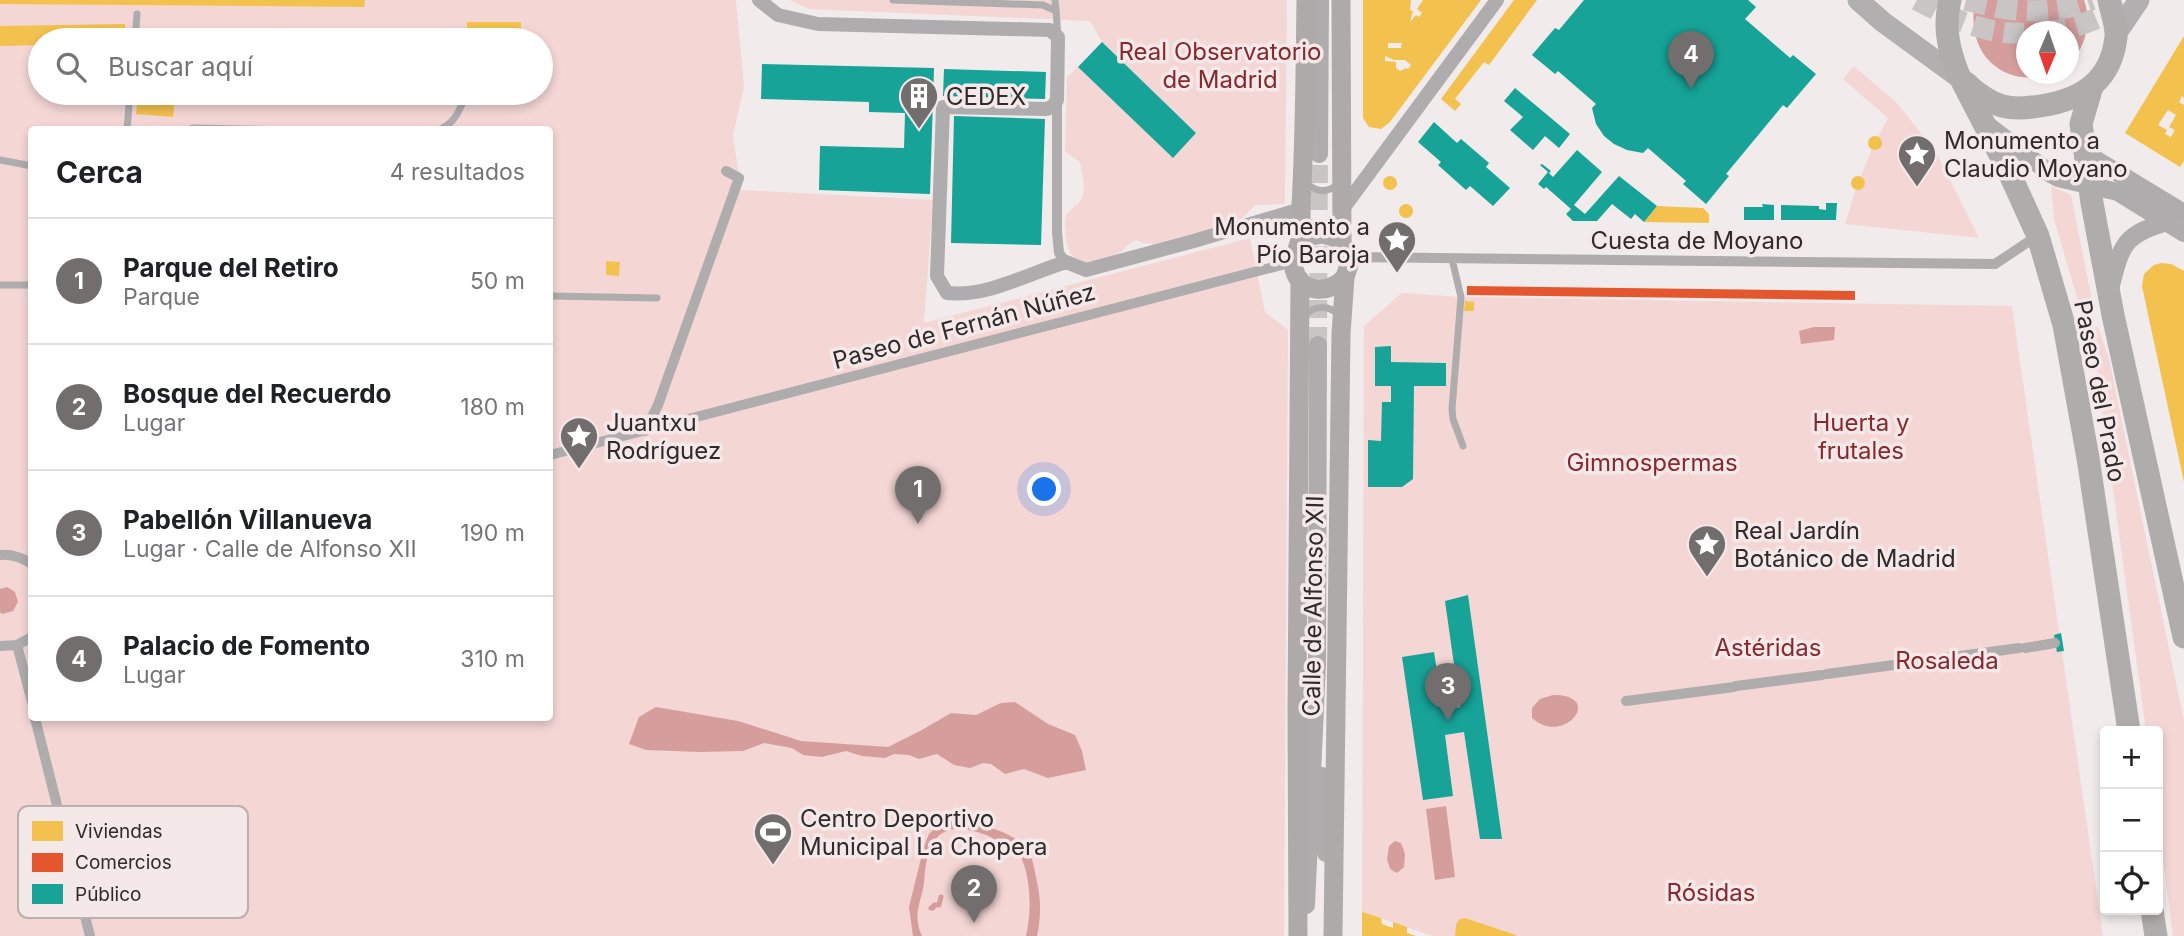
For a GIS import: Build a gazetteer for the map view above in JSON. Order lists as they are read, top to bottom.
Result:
{
  "streets": {
    "highway": ["Paseo del Prado"],
    "main road": ["Calle de Alfonso XII"],
    "street": ["Cuesta de Moyano", "Paseo de Fernán Núñez"]
  },
  "crossings": [
    ["Cuesta de Moyano", "Paseo de Fernán Núñez"],
    ["Cuesta de Moyano", "Paseo del Prado"],
    ["Cuesta de Moyano", "Calle de Alfonso XII"],
    ["Paseo de Fernán Núñez", "Calle de Alfonso XII"]
  ],
  "parks": [
    "Real Observatorio de Madrid",
    "Huerta y frutales",
    "Gimnospermas",
    "Astéridas",
    "Rosaleda",
    "Rósidas"
  ],
  "places": {
    "building": ["CEDEX"],
    "place": [
      "Monumento a Claudio Moyano",
      "Monumento a Pío Baroja",
      "Juantxu Rodríguez",
      "Real Jardín Botánico de Madrid"
    ],
    "sports": ["Centro Deportivo Municipal La Chopera"]
  },
  "legend": ["Viviendas", "Comercios", "Público"],
  "north": "bottom",
  "page": {
    "search": "Buscar aquí",
    "pins": [
      "4",
      "1",
      "3",
      "2"
    ],
    "heading": ["Cerca", "4 resultados"],
    "list": [
      {
        "mark": "1",
        "name": "Parque del Retiro",
        "note": "Parque",
        "value": "50 m"
      },
      {
        "mark": "2",
        "name": "Bosque del Recuerdo",
        "note": "Lugar",
        "value": "180 m"
      },
      {
        "mark": "3",
        "name": "Pabellón Villanueva",
        "note": "Lugar · Calle de Alfonso XII",
        "value": "190 m"
      },
      {
        "mark": "4",
        "name": "Palacio de Fomento",
        "note": "Lugar",
        "value": "310 m"
      }
    ],
    "map_buttons": ["+", "−"]
  }
}
